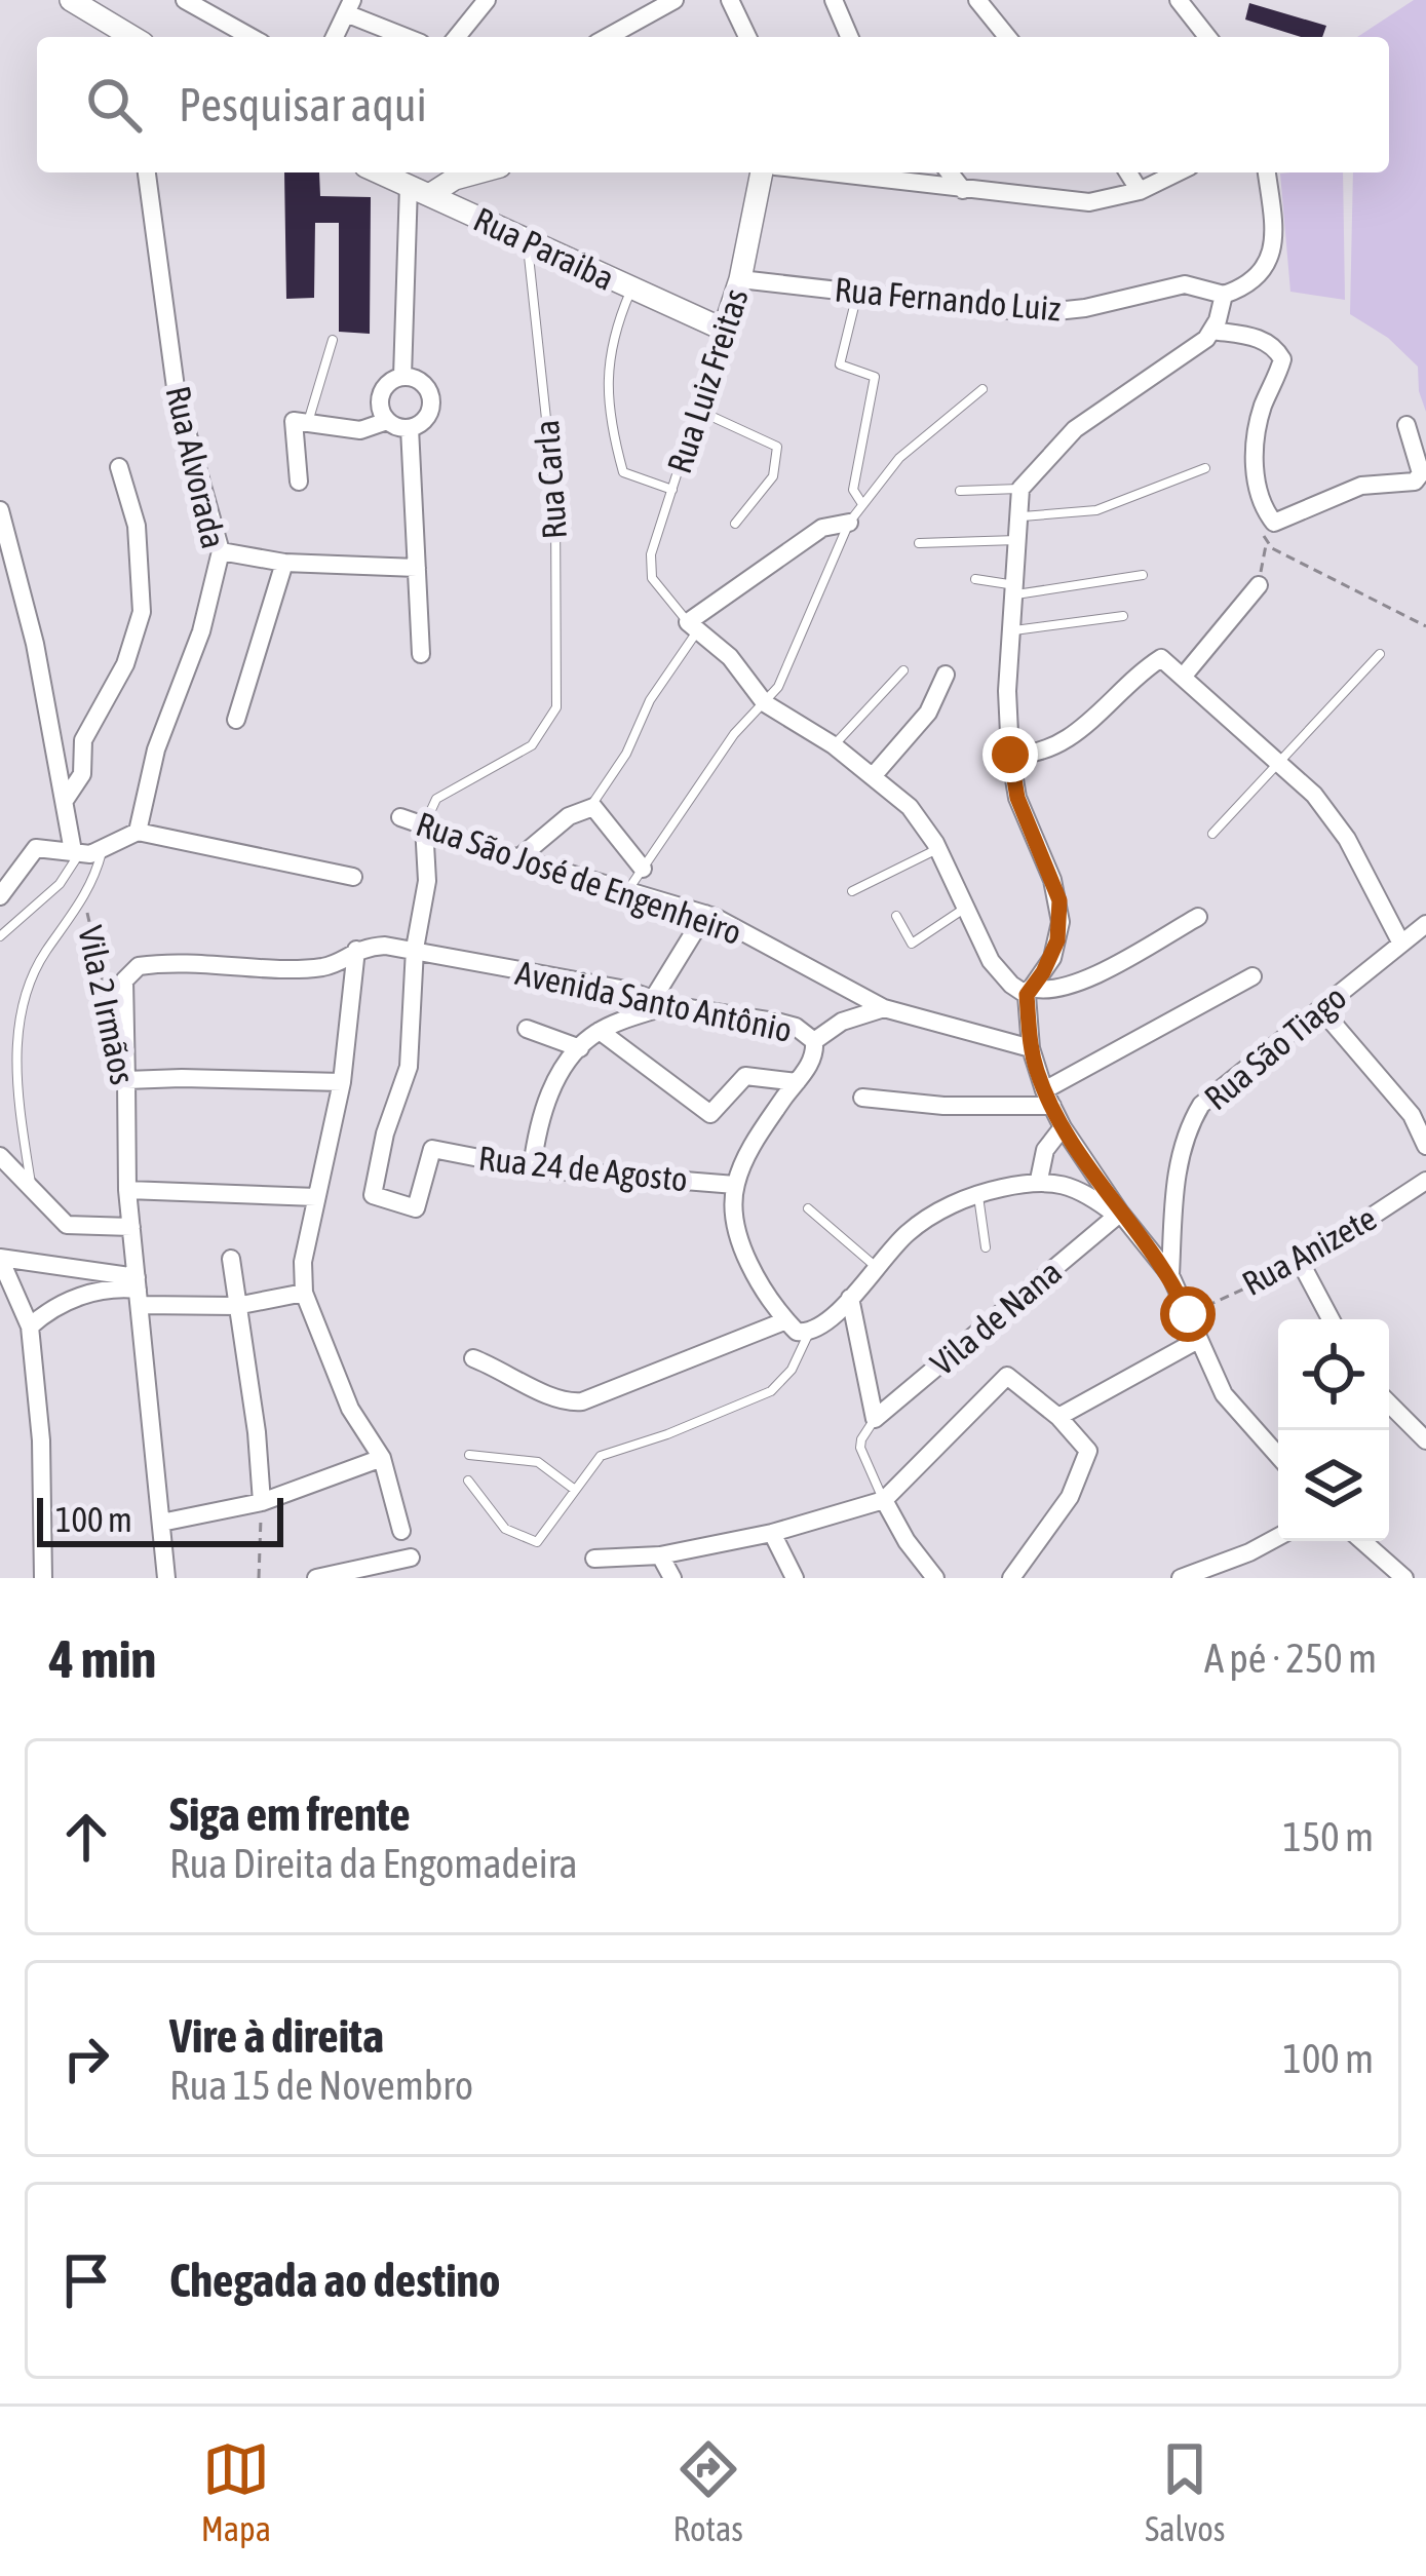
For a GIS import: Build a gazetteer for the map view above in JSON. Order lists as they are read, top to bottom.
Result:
{
  "streets": {
    "street": [
      "Rua Paraiba",
      "Rua Fernando Luiz",
      "Rua Luiz Freitas",
      "Rua Alvorada",
      "Rua São José de Engenheiro",
      "Avenida Santo Antônio",
      "Vila 2 Irmãos",
      "Rua São Tiago",
      "Rua 24 de Agosto",
      "Rua Anizete",
      "Vila de Nana"
    ],
    "lane": ["Rua Carla"]
  },
  "crossings": [
    ["Rua Paraiba", "Rua Luiz Freitas"],
    ["Rua Paraiba", "Rua Carla"],
    ["Rua Fernando Luiz", "Rua Luiz Freitas"],
    ["Rua Carla", "Rua São José de Engenheiro"],
    ["Rua São José de Engenheiro", "Avenida Santo Antônio"],
    ["Avenida Santo Antônio", "Vila 2 Irmãos"],
    ["Avenida Santo Antônio", "Rua 24 de Agosto"]
  ],
  "scale_bar": "100 m",
  "page": {
    "search": "Pesquisar aqui",
    "scale": "100 m",
    "heading": ["4 min", "A pé · 250 m"],
    "list": [
      ["Siga em frente", "Rua Direita da Engomadeira", "150 m"],
      ["Vire à direita", "Rua 15 de Novembro", "100 m"],
      "Chegada ao destino"
    ],
    "nav": ["Mapa", "Rotas", "Salvos"]
  }
}
